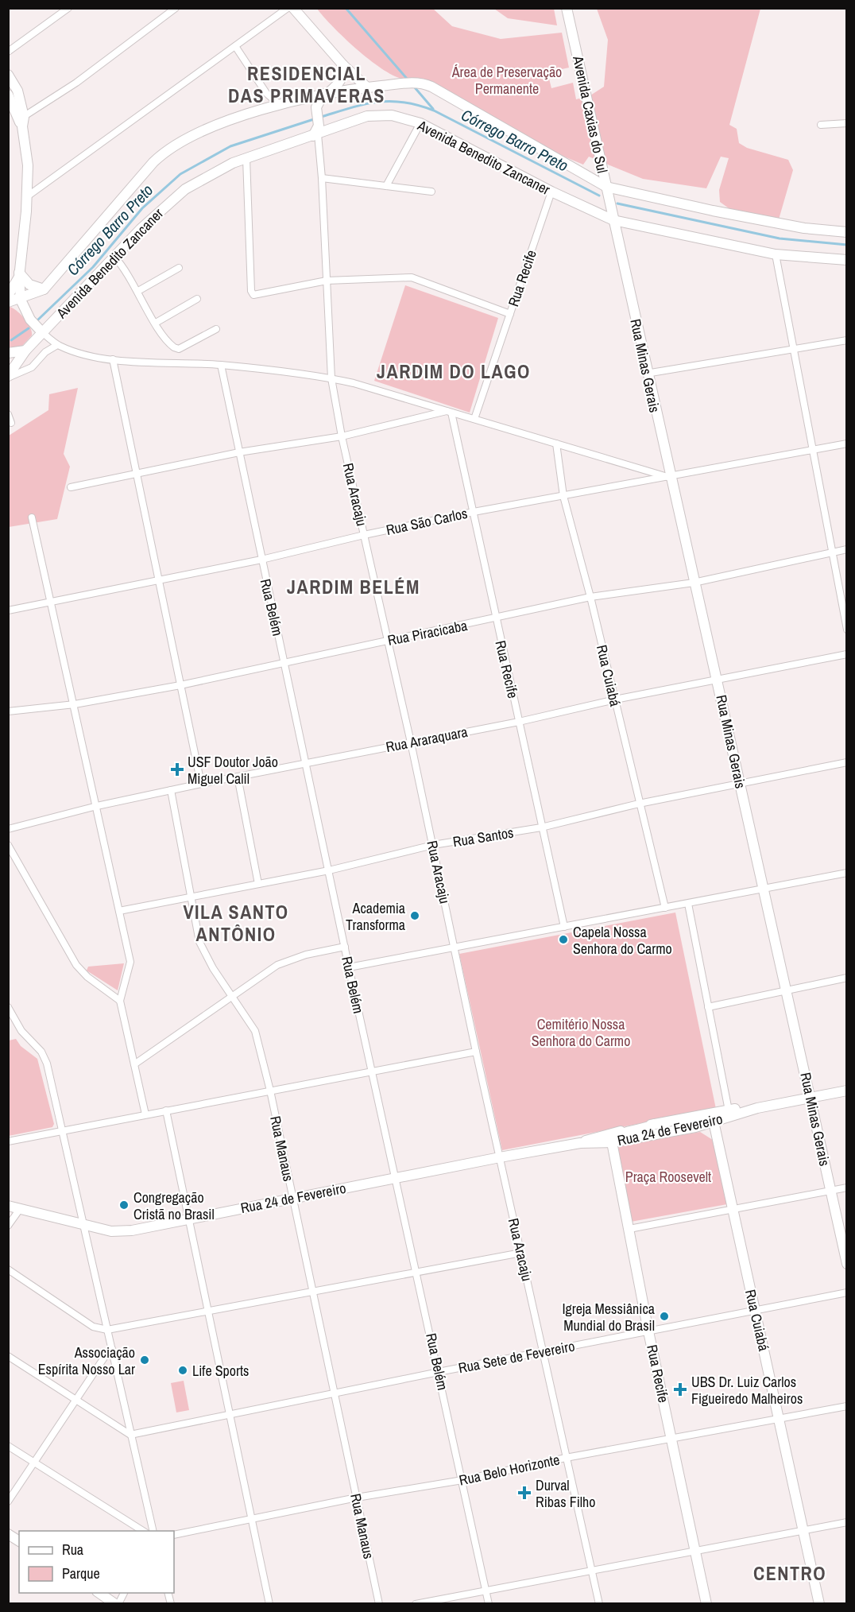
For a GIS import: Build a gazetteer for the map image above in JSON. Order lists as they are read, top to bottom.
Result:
{
  "streets": {
    "main road": [
      "Avenida Caxias do Sul",
      "Avenida Benedito Zancaner",
      "Rua Recife",
      "Rua Minas Gerais",
      "Rua Cuiabá",
      "Rua 24 de Fevereiro"
    ],
    "street": [
      "Rua Aracaju",
      "Rua São Carlos",
      "Rua Belém",
      "Rua Piracicaba",
      "Rua Araraquara",
      "Rua Santos",
      "Rua Manaus",
      "Rua Sete de Fevereiro",
      "Rua Belo Horizonte"
    ]
  },
  "crossings": [
    ["Avenida Caxias do Sul", "Avenida Benedito Zancaner"],
    ["Avenida Caxias do Sul", "Rua Minas Gerais"],
    ["Avenida Benedito Zancaner", "Rua Recife"],
    ["Avenida Benedito Zancaner", "Rua Minas Gerais"],
    ["Avenida Benedito Zancaner", "Rua Aracaju"],
    ["Rua Recife", "Rua São Carlos"],
    ["Rua Recife", "Rua Piracicaba"],
    ["Rua Recife", "Rua Araraquara"],
    ["Rua Recife", "Rua Santos"],
    ["Rua Recife", "Rua 24 de Fevereiro"],
    ["Rua Recife", "Rua Sete de Fevereiro"],
    ["Rua Recife", "Rua Belo Horizonte"],
    ["Rua Minas Gerais", "Rua São Carlos"],
    ["Rua Minas Gerais", "Rua Piracicaba"],
    ["Rua Minas Gerais", "Rua Araraquara"],
    ["Rua Minas Gerais", "Rua Santos"],
    ["Rua Minas Gerais", "Rua 24 de Fevereiro"],
    ["Rua Aracaju", "Rua São Carlos"],
    ["Rua Aracaju", "Rua Piracicaba"],
    ["Rua Aracaju", "Rua Araraquara"],
    ["Rua Aracaju", "Rua Santos"],
    ["Rua Aracaju", "Rua 24 de Fevereiro"],
    ["Rua Aracaju", "Rua Sete de Fevereiro"],
    ["Rua Aracaju", "Rua Belo Horizonte"],
    ["Rua São Carlos", "Rua Belém"],
    ["Rua São Carlos", "Rua Cuiabá"],
    ["Rua Belém", "Rua Piracicaba"],
    ["Rua Belém", "Rua Araraquara"],
    ["Rua Belém", "Rua Santos"],
    ["Rua Belém", "Rua 24 de Fevereiro"],
    ["Rua Belém", "Rua Sete de Fevereiro"],
    ["Rua Belém", "Rua Belo Horizonte"],
    ["Rua Piracicaba", "Rua Cuiabá"],
    ["Rua Cuiabá", "Rua Araraquara"],
    ["Rua Cuiabá", "Rua Santos"],
    ["Rua Cuiabá", "Rua 24 de Fevereiro"],
    ["Rua Cuiabá", "Rua Sete de Fevereiro"],
    ["Rua Cuiabá", "Rua Belo Horizonte"],
    ["Rua Araraquara", "Rua Manaus"],
    ["Rua Santos", "Rua Manaus"],
    ["Rua 24 de Fevereiro", "Rua Manaus"],
    ["Rua Manaus", "Rua Sete de Fevereiro"],
    ["Rua Manaus", "Rua Belo Horizonte"]
  ],
  "districts": [
    "RESIDENCIAL DAS PRIMAVERAS",
    "JARDIM DO LAGO",
    "JARDIM BELÉM",
    "VILA SANTO ANTÔNIO",
    "CENTRO"
  ],
  "water": ["Córrego Barro Preto"],
  "parks": ["Área de Preservação Permanente", "Cemitério Nossa Senhora do Carmo", "Praça Roosevelt"],
  "places": {
    "health": ["USF Doutor João Miguel Calil", "UBS Dr. Luiz Carlos Figueiredo Malheiros", "Durval Ribas Filho"],
    "other": [
      "Academia Transforma",
      "Capela Nossa Senhora do Carmo",
      "Congregação Cristã no Brasil",
      "Igreja Messiânica Mundial do Brasil",
      "Associação Espírita Nosso Lar",
      "Life Sports"
    ]
  },
  "legend": ["Rua", "Parque"]
}
